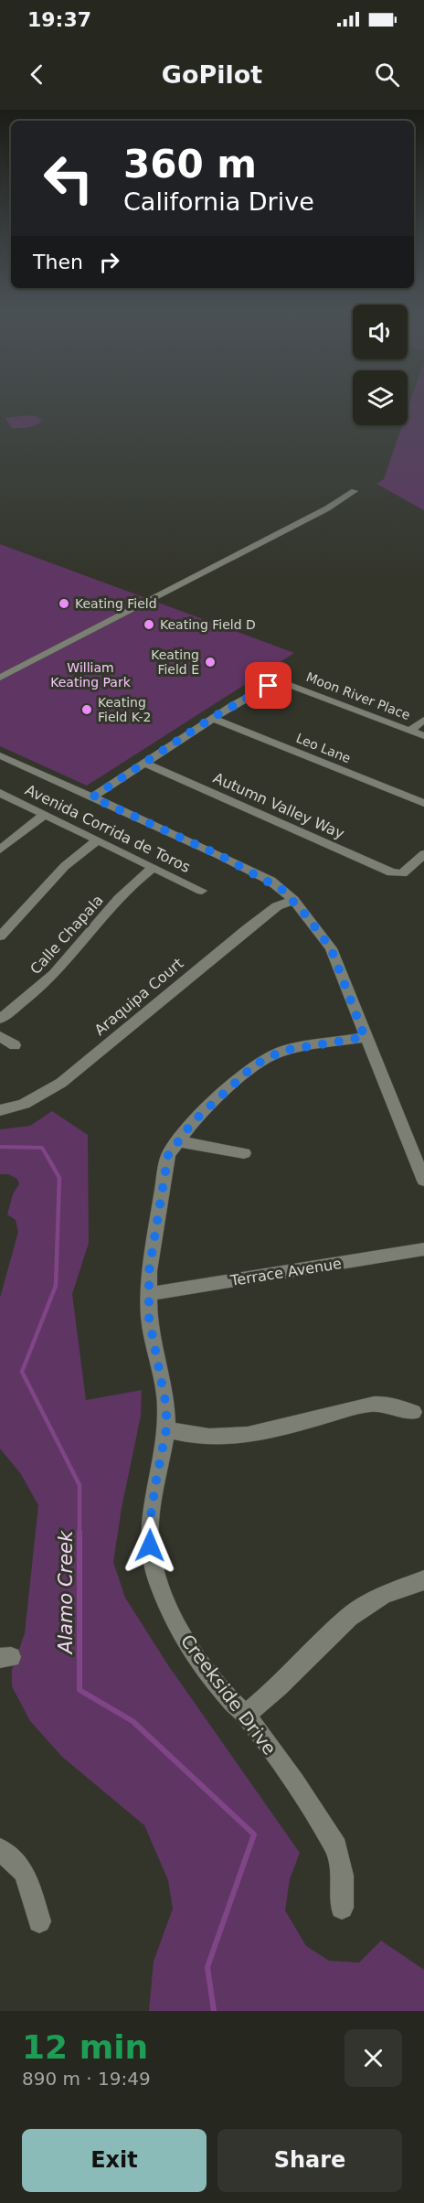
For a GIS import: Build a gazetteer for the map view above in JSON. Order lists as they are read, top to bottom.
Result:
{
  "streets": {
    "street": [
      "Moon River Place",
      "Leo Lane",
      "Autumn Valley Way",
      "Avenida Corrida de Toros",
      "Calle Chapala",
      "Araquipa Court",
      "Terrace Avenue",
      "Creekside Drive"
    ]
  },
  "crossings": [
    ["Moon River Place", "Leo Lane"],
    ["Avenida Corrida de Toros", "Calle Chapala"],
    ["Terrace Avenue", "Creekside Drive"]
  ],
  "water": ["Alamo Creek"],
  "parks": ["William Keating Park"],
  "places": [
    "Keating Field",
    "Keating Field D",
    "Keating Field E",
    "Keating Field K-2"
  ],
  "page": {
    "status": "19:37",
    "header": "GoPilot",
    "turn": ["360 m", "California Drive"],
    "then": "Then",
    "heading": ["12 min", "890 m · 19:49"],
    "buttons": ["Exit", "Share"]
  }
}
